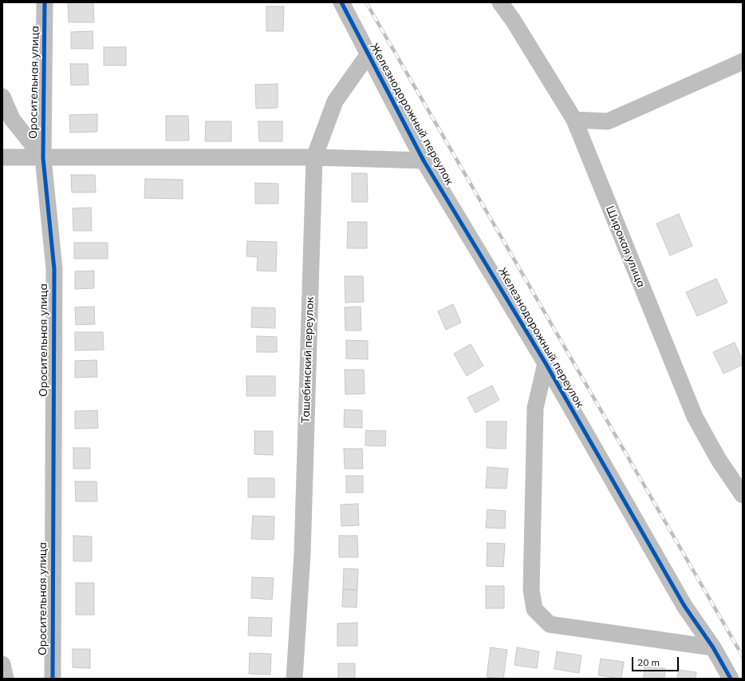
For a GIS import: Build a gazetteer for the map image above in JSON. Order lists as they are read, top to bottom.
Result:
{
  "streets": {
    "street": [
      "Оросительная улица",
      "Железнодорожный переулок",
      "Широкая улица",
      "Ташебинский переулок"
    ]
  },
  "crossings": [
    ["Железнодорожный переулок", "Ташебинский переулок"]
  ],
  "scale_bar": "20 m"
}
